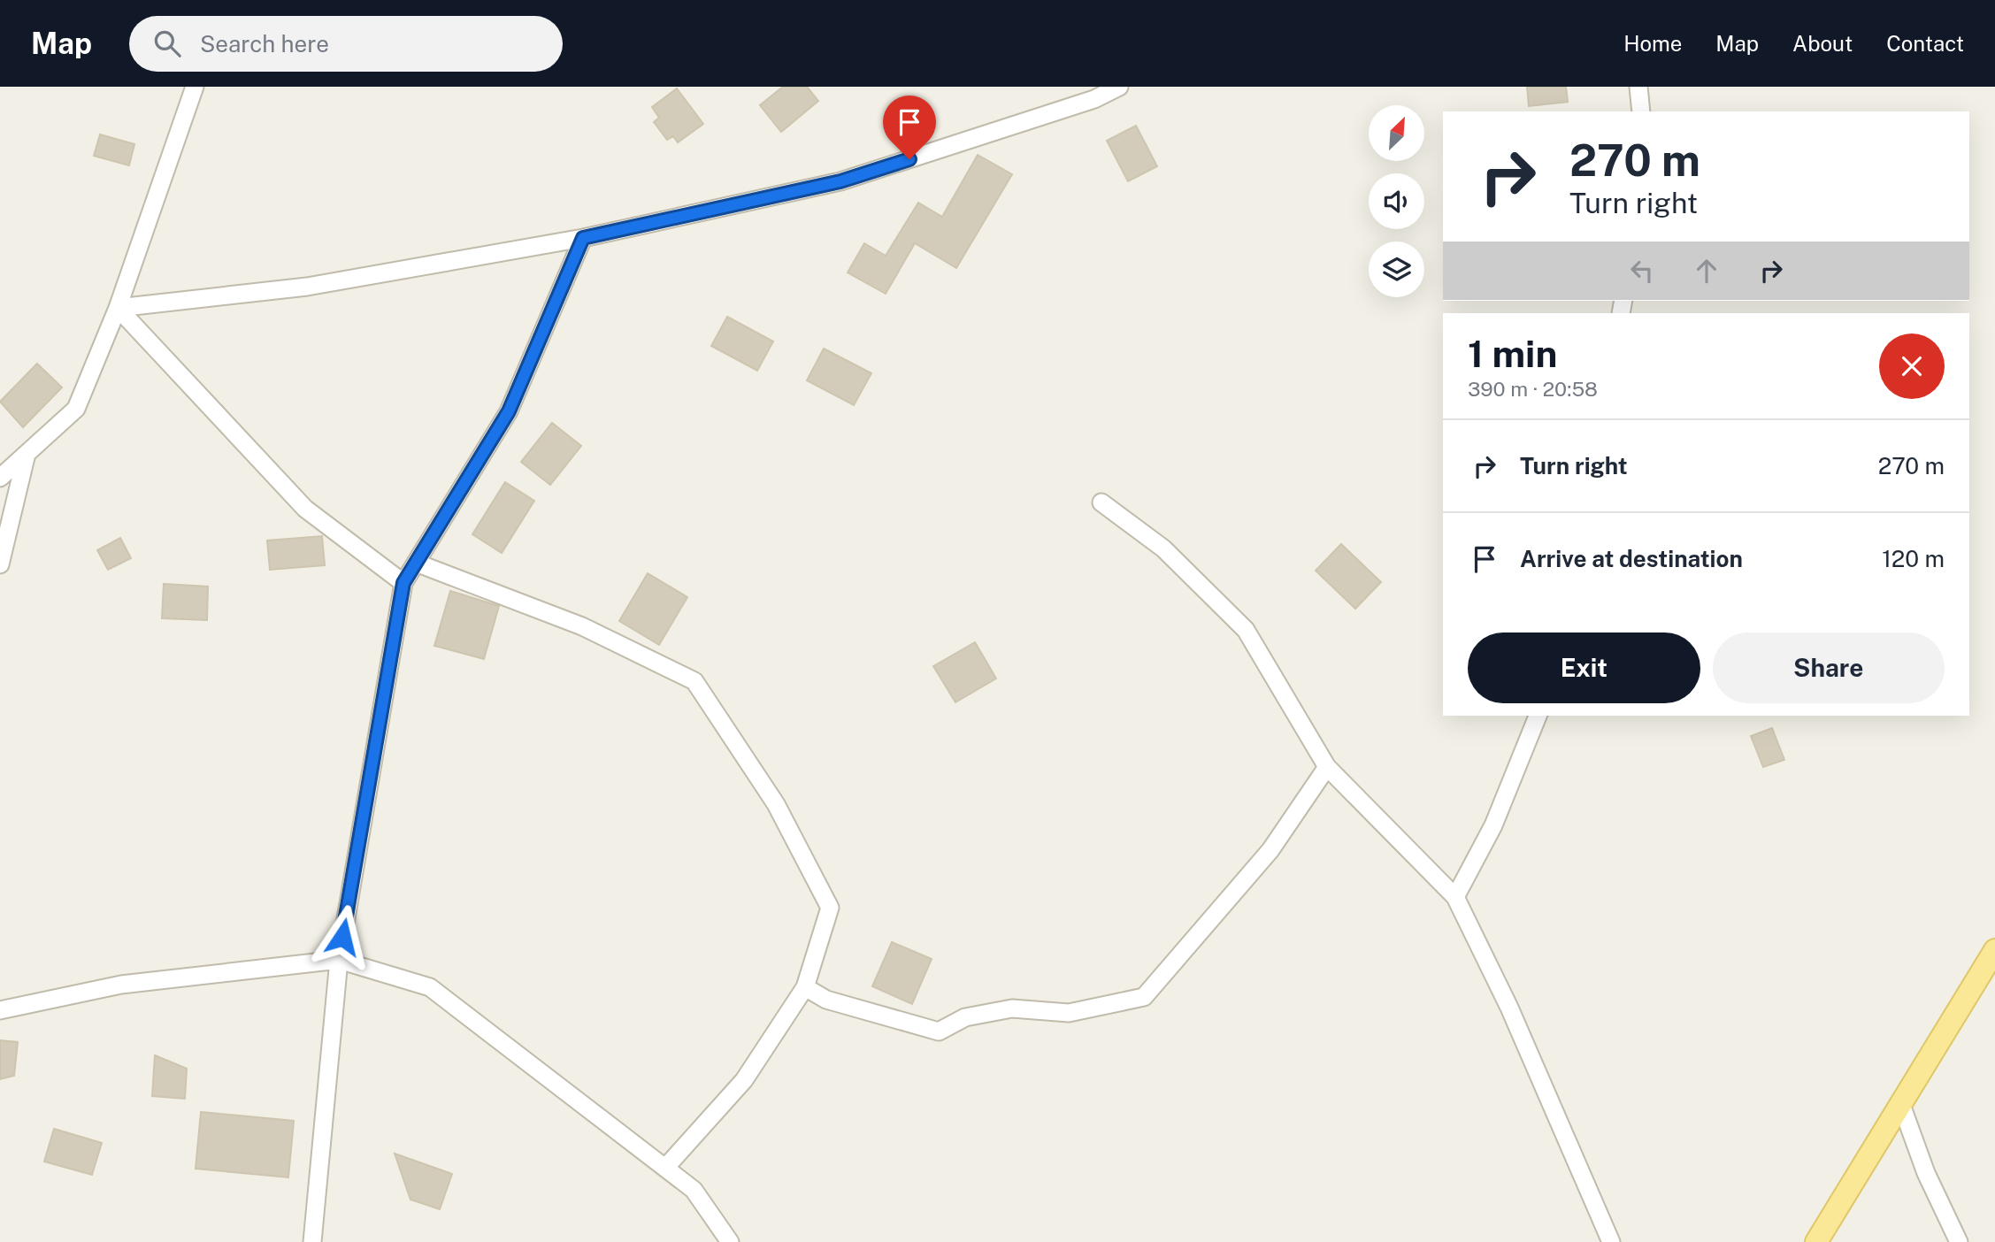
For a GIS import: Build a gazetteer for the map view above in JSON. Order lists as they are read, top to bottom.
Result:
{
  "north": "top right",
  "page": {
    "header": "Map",
    "search": "Search here",
    "nav": [
      "Home",
      "Map",
      "About",
      "Contact"
    ],
    "turn": ["270 m", "Turn right"],
    "heading": ["1 min", "390 m · 20:58"],
    "list": [
      {
        "name": "Turn right",
        "value": "270 m"
      },
      {
        "name": "Arrive at destination",
        "value": "120 m"
      }
    ],
    "buttons": ["Exit", "Share"]
  }
}
